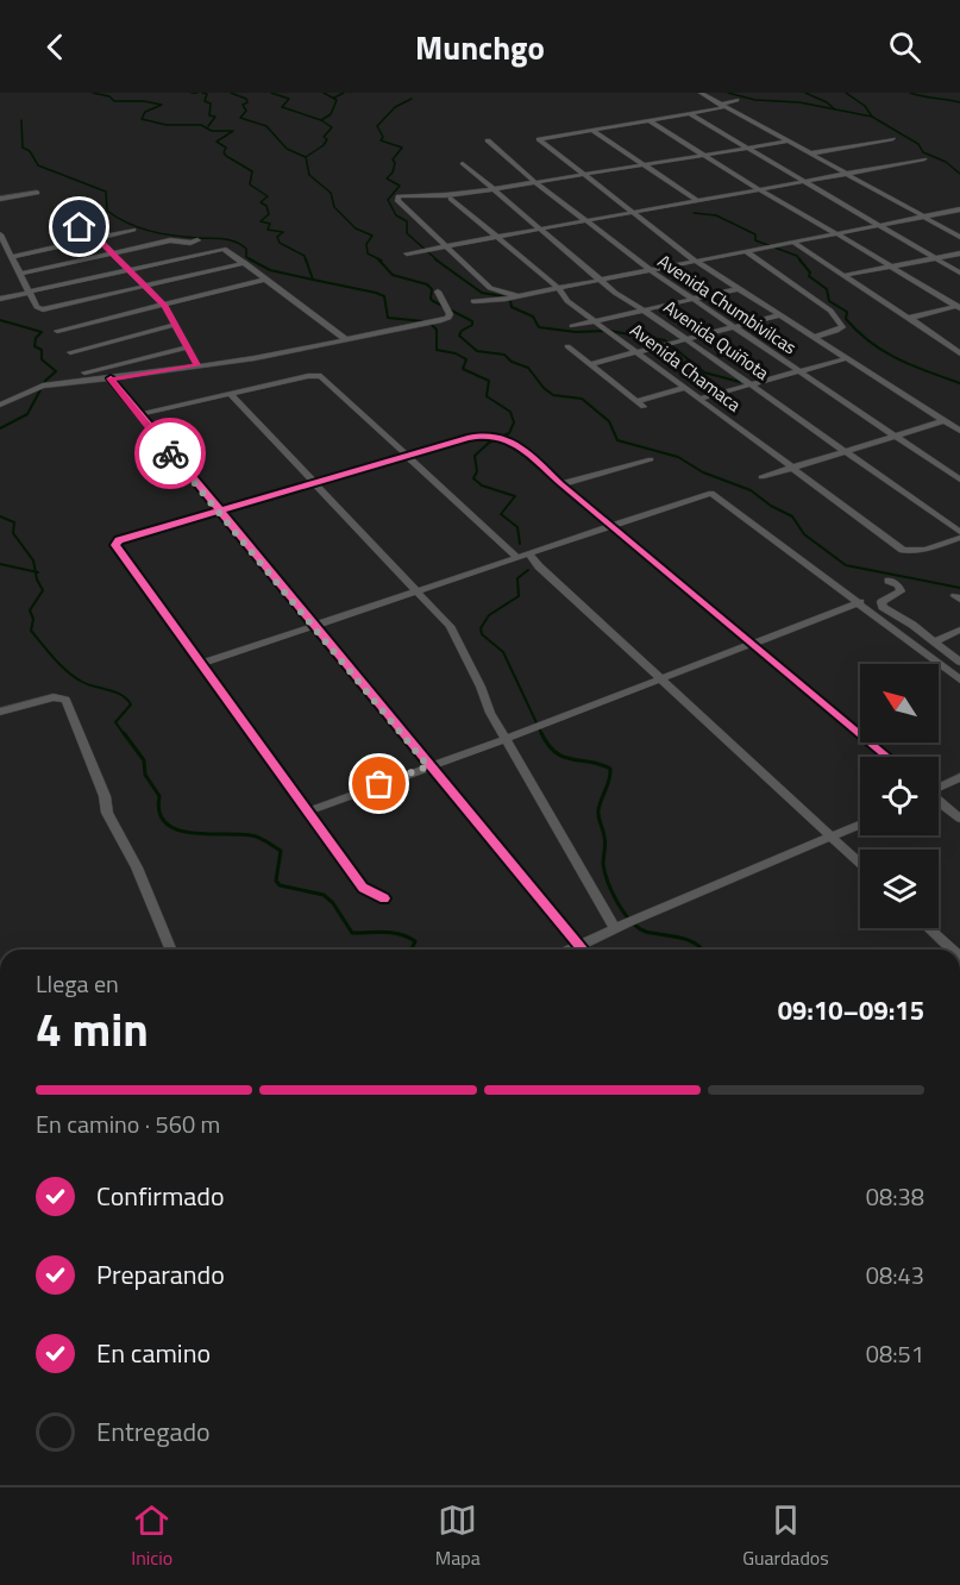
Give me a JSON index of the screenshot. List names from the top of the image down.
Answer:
{
  "streets": {
    "street": ["Avenida Chumbivilcas", "Avenida Quiñota", "Avenida Chamaca"]
  },
  "crossings": [
    ["Avenida Quiñota", "Avenida Chamaca"]
  ],
  "north": "top left",
  "page": {
    "header": "Munchgo",
    "heading": ["4 min", "Llega en", "09:10–09:15"],
    "bar": "En camino · 560 m",
    "list": [
      ["Confirmado", "08:38"],
      ["Preparando", "08:43"],
      ["En camino", "08:51"],
      "Entregado"
    ],
    "tabs": ["Inicio", "Mapa", "Guardados"]
  }
}
